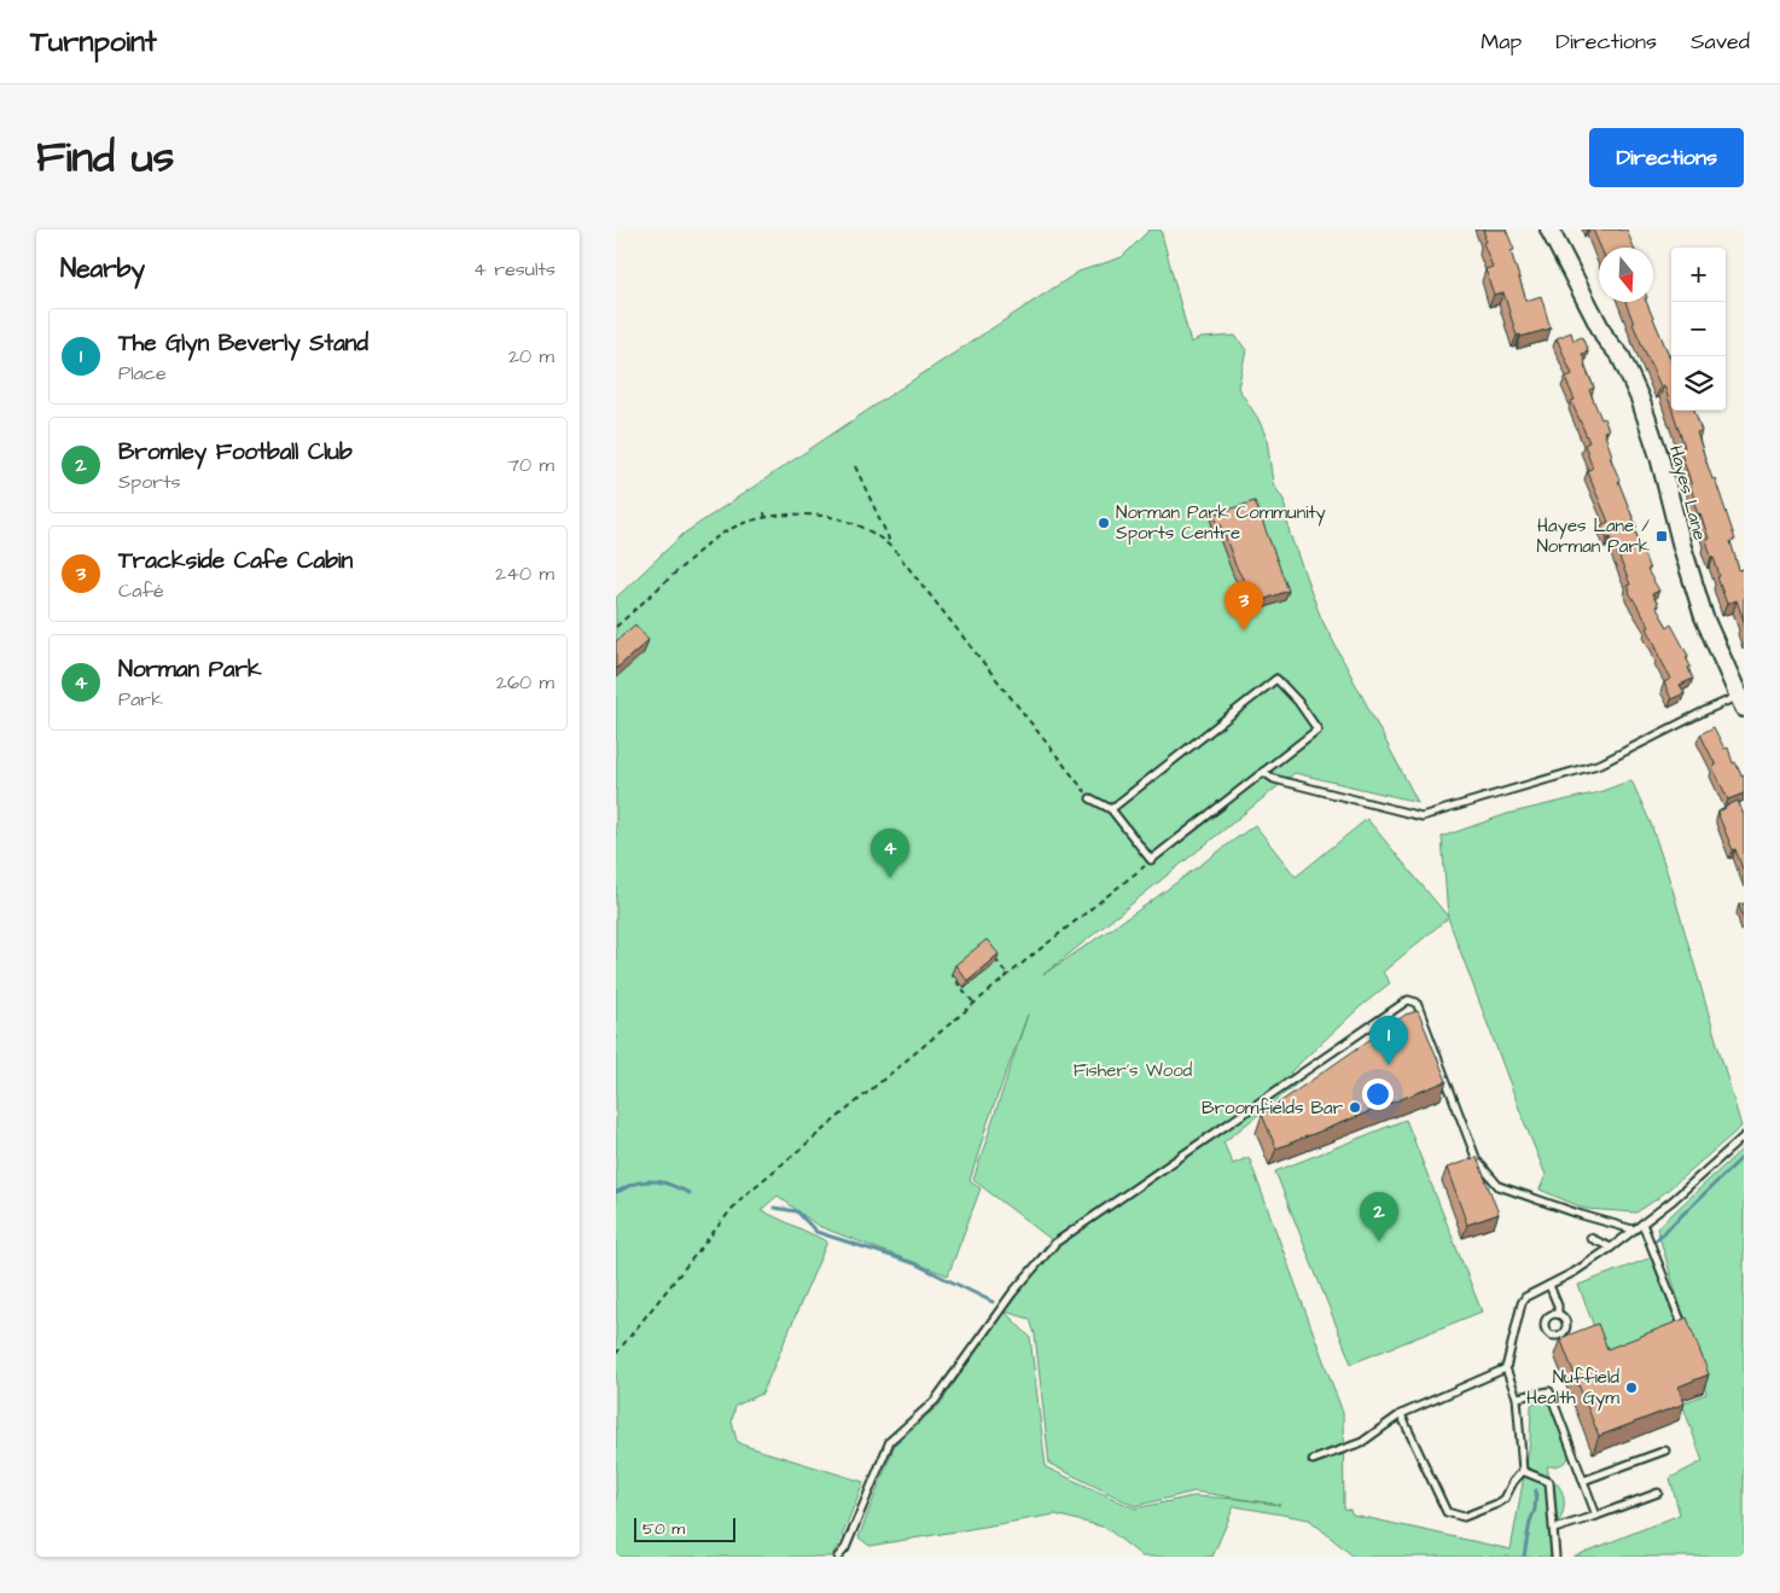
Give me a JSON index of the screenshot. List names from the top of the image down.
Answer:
{
  "streets": {
    "main road": ["Hayes Lane"]
  },
  "parks": ["Fisher's Wood"],
  "places": {
    "other": ["Norman Park Community Sports Centre", "Broomfields Bar", "Nuffield Health Gym"],
    "transit": ["Hayes Lane / Norman Park"]
  },
  "scale_bar": "50 m",
  "north": "bottom",
  "page": {
    "header": "Turnpoint",
    "nav": ["Map", "Directions", "Saved"],
    "title": "Find us",
    "buttons": "Directions",
    "heading": ["Nearby", "4 results"],
    "map_buttons": ["+", "−"],
    "list": [
      {
        "mark": "1",
        "name": "The Glyn Beverly Stand",
        "note": "Place",
        "value": "20 m"
      },
      {
        "mark": "2",
        "name": "Bromley Football Club",
        "note": "Sports",
        "value": "70 m"
      },
      {
        "mark": "3",
        "name": "Trackside Cafe Cabin",
        "note": "Café",
        "value": "240 m"
      },
      {
        "mark": "4",
        "name": "Norman Park",
        "note": "Park",
        "value": "260 m"
      }
    ],
    "pins": [
      "3",
      "4",
      "1",
      "2"
    ],
    "scale": "50 m"
  }
}
